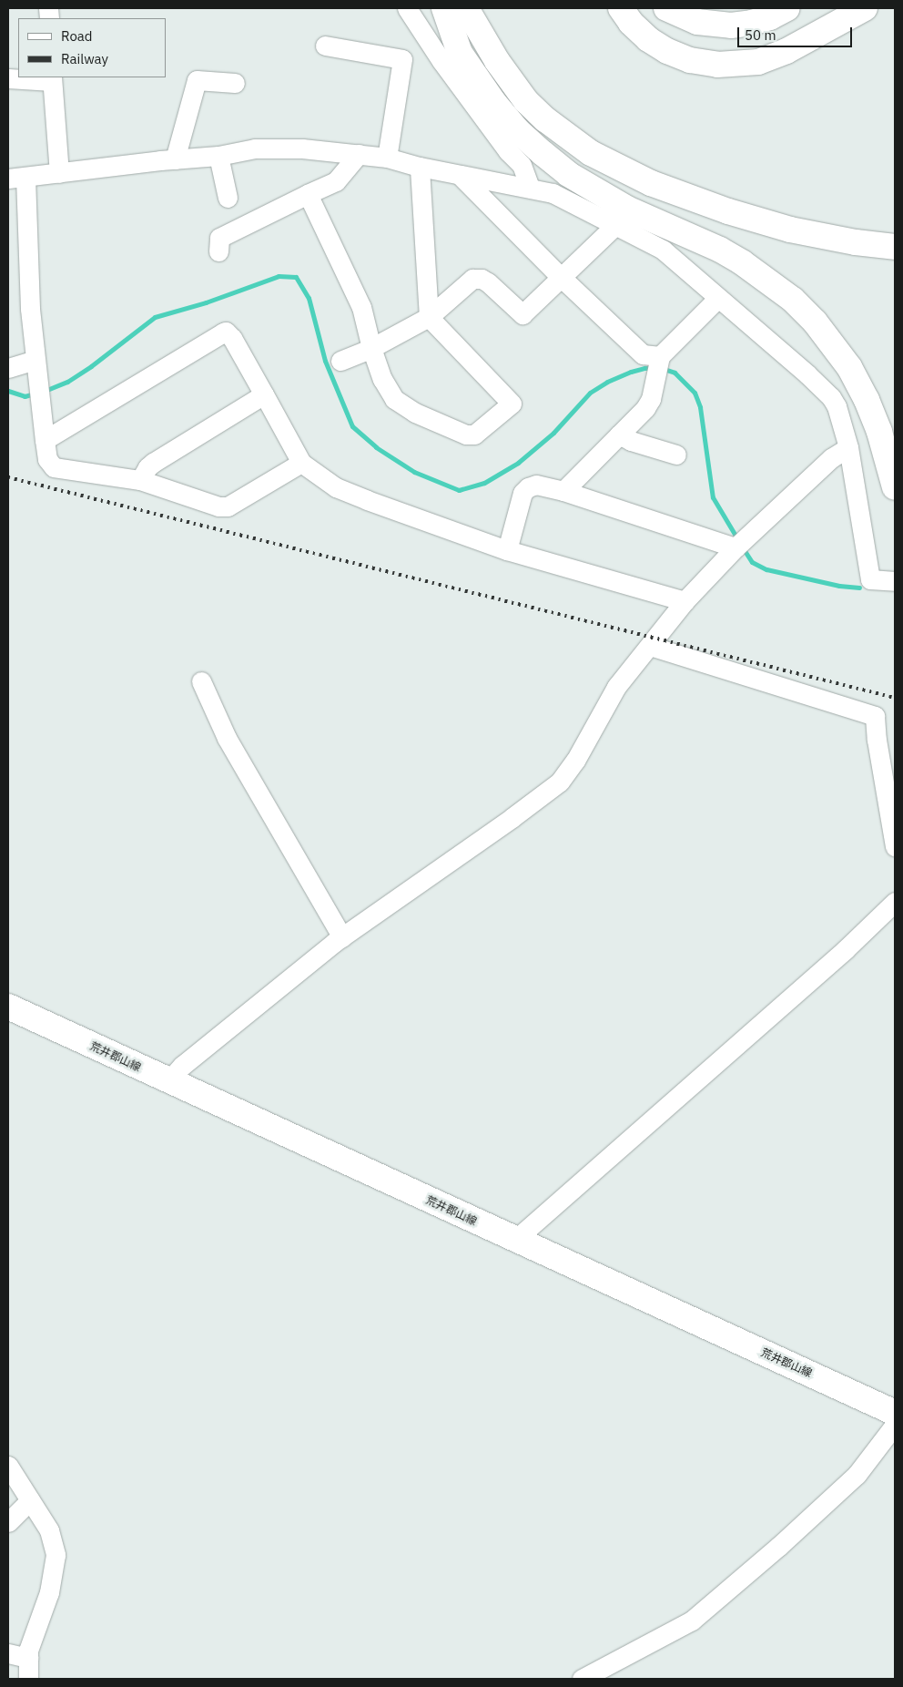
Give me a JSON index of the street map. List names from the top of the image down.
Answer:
{
  "streets": {
    "main road": ["荒井郡山線"]
  },
  "legend": ["Road", "Railway"],
  "scale_bar": "50 m"
}
